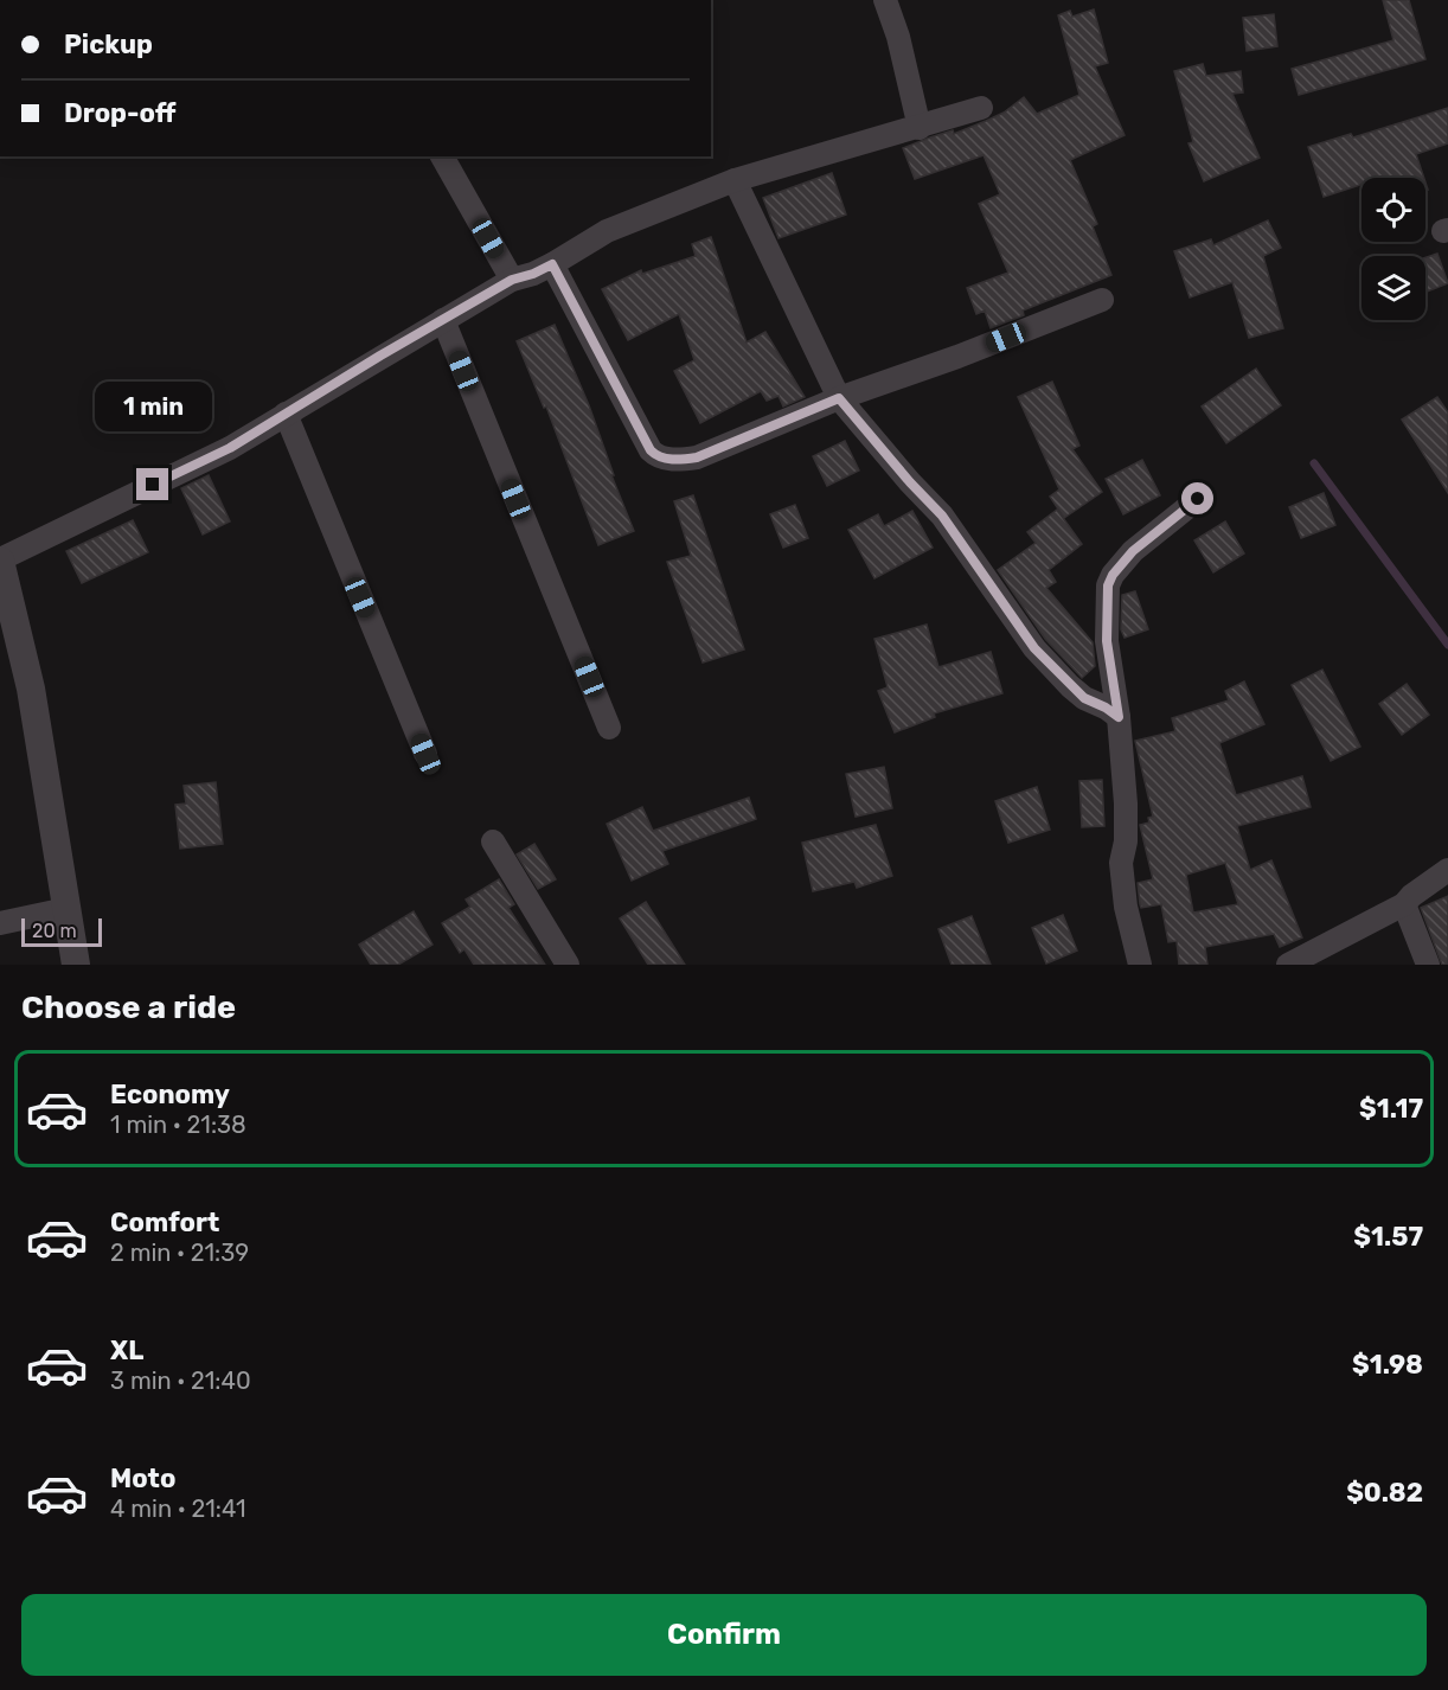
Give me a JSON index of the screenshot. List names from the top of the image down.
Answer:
{
  "scale_bar": "20 m",
  "page": {
    "banner": ["Pickup", "Drop-off"],
    "bubble": "1 min",
    "scale": "20 m",
    "heading": "Choose a ride",
    "list": [
      {
        "name": "Economy",
        "note": "1 min · 21:38",
        "value": "$1.17"
      },
      {
        "name": "Comfort",
        "note": "2 min · 21:39",
        "value": "$1.57"
      },
      {
        "name": "XL",
        "note": "3 min · 21:40",
        "value": "$1.98"
      },
      {
        "name": "Moto",
        "note": "4 min · 21:41",
        "value": "$0.82"
      }
    ],
    "buttons": "Confirm"
  }
}
